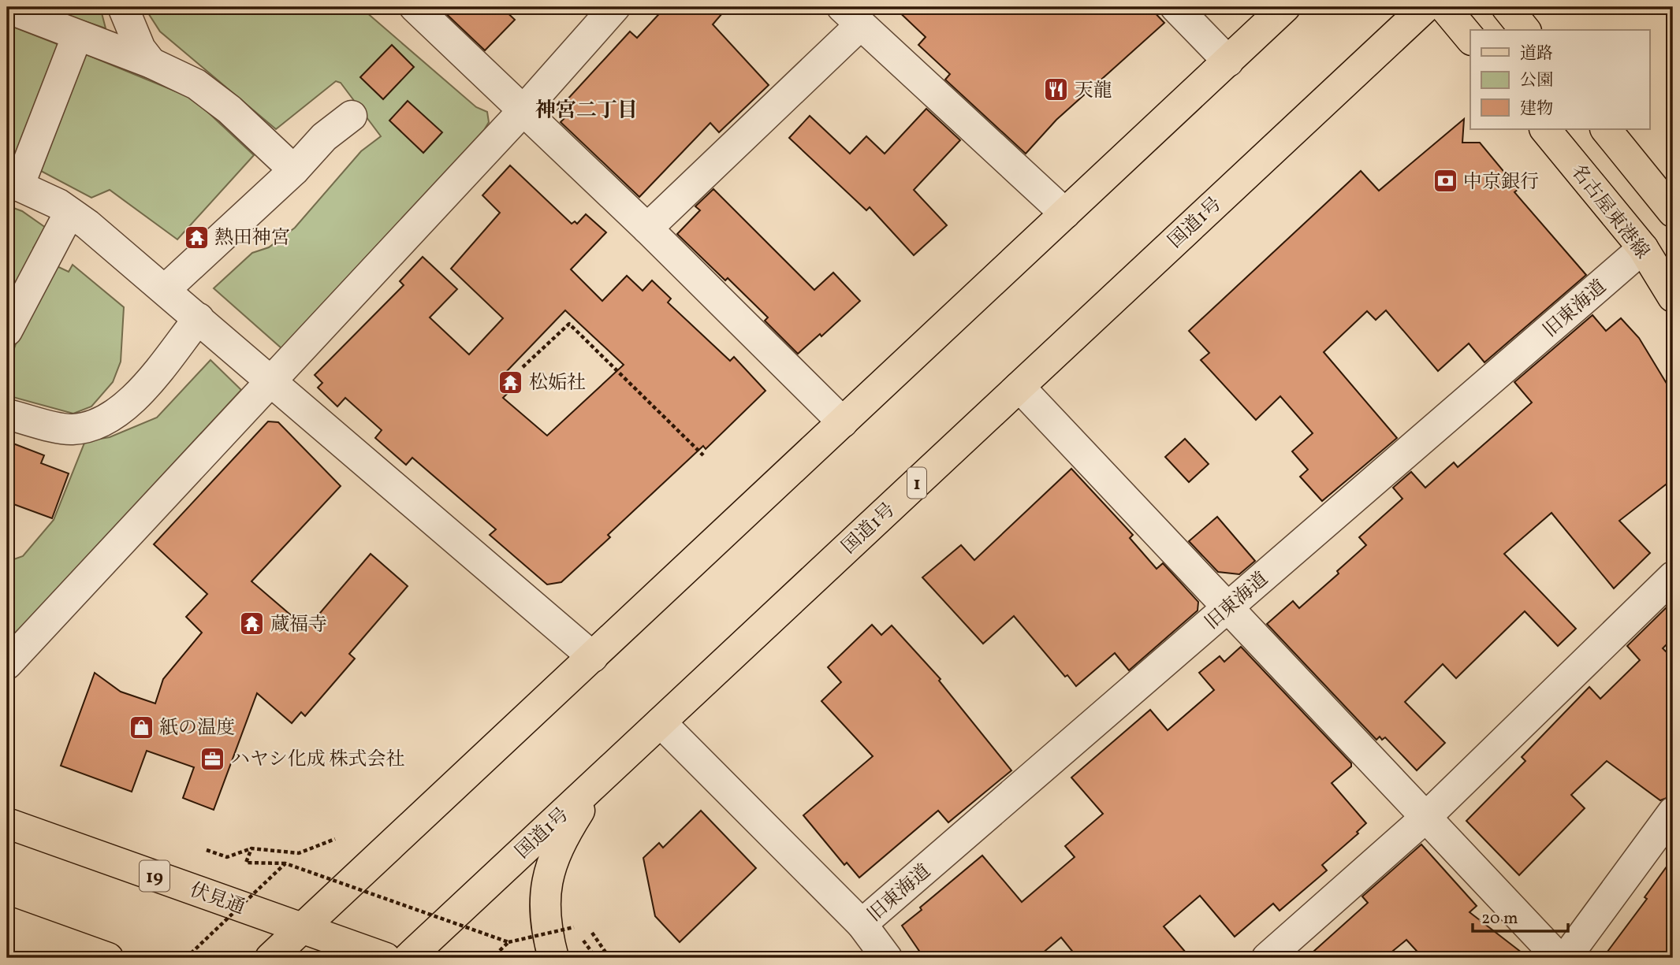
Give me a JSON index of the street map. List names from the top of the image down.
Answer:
{
  "streets": {
    "main road": [
      "名古屋東港線",
      "国道1号",
      "1",
      "19",
      "伏見通"
    ],
    "street": ["旧東海道"]
  },
  "crossings": [
    ["名古屋東港線", "旧東海道"],
    ["19", "伏見通"]
  ],
  "districts": ["神宮二丁目"],
  "places": {
    "restaurant": ["天龍"],
    "bank": ["中京銀行"],
    "temple": ["熱田神宮", "松姤社", "蔵福寺"],
    "shop": ["紙の温度"],
    "office": ["ハヤシ化成 株式会社"]
  },
  "legend": ["道路", "公園", "建物"],
  "scale_bar": "20 m"
}
